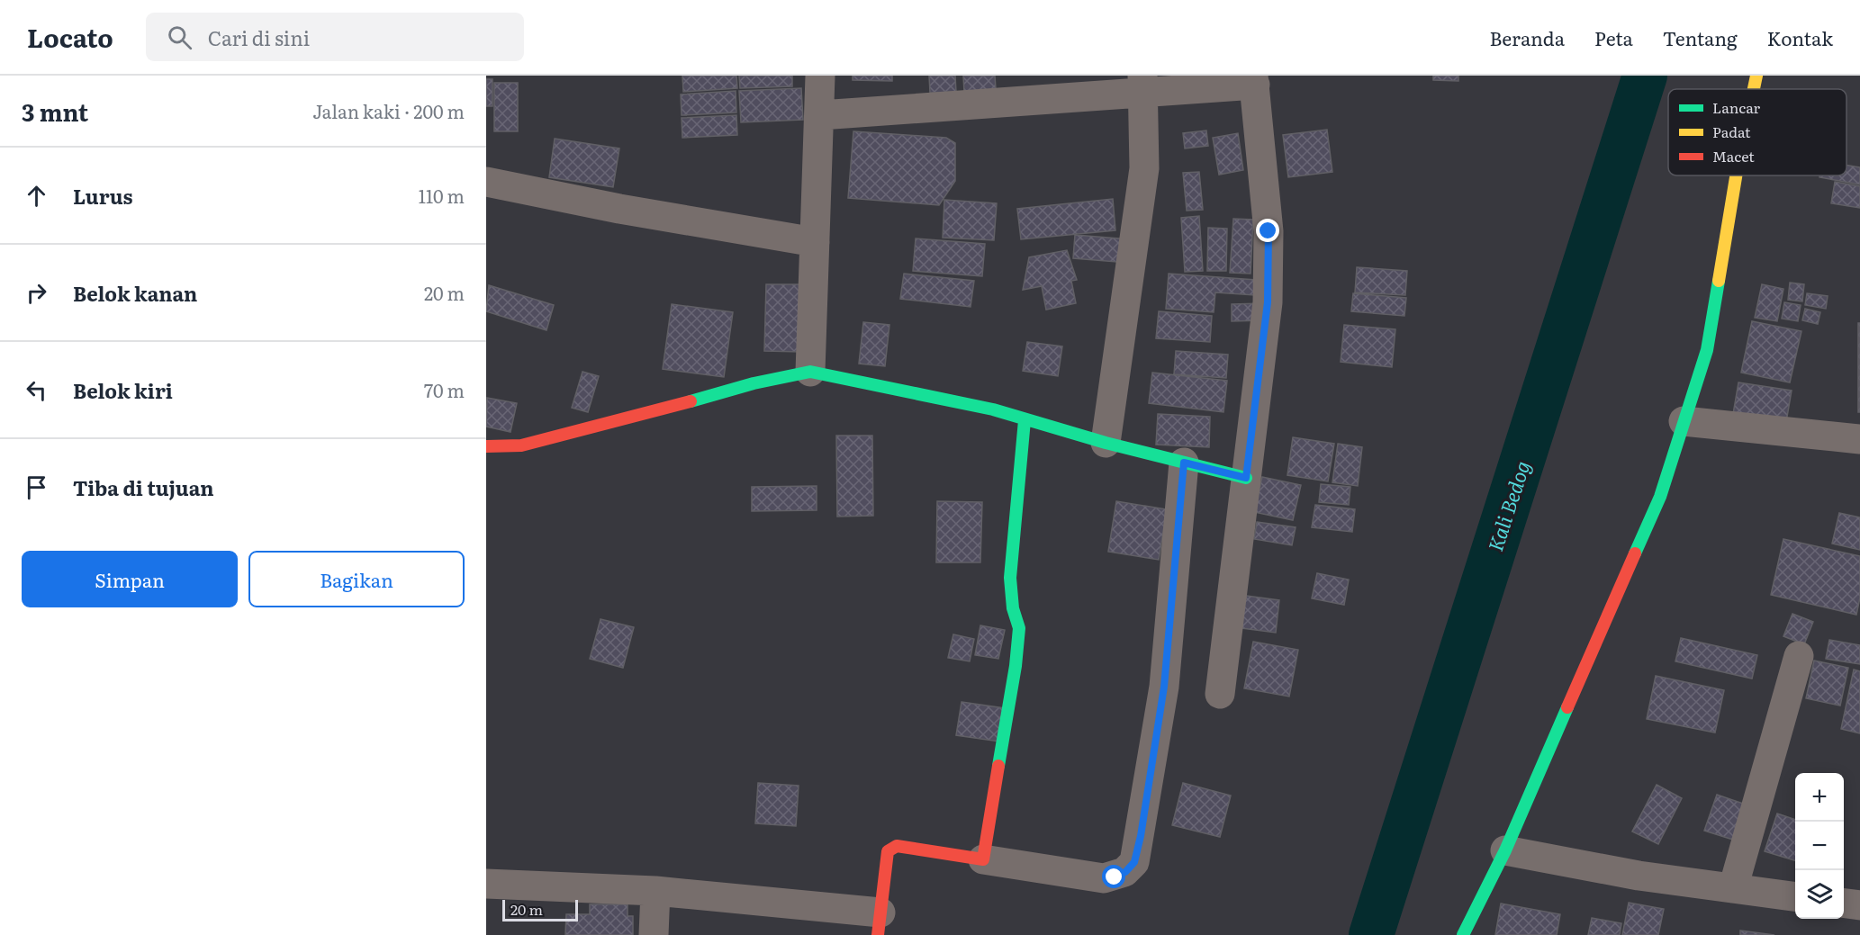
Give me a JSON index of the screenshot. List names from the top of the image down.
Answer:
{
  "water": ["Kali Bedog"],
  "legend": ["Lancar", "Padat", "Macet"],
  "scale_bar": "20 m",
  "page": {
    "header": "Locato",
    "search": "Cari di sini",
    "nav": [
      "Beranda",
      "Peta",
      "Tentang",
      "Kontak"
    ],
    "heading": ["3 mnt", "Jalan kaki · 200 m"],
    "list": [
      ["Lurus", "110 m"],
      ["Belok kanan", "20 m"],
      ["Belok kiri", "70 m"],
      "Tiba di tujuan"
    ],
    "buttons": ["Simpan", "Bagikan"],
    "map_buttons": ["+", "−"],
    "scale": "20 m"
  }
}
